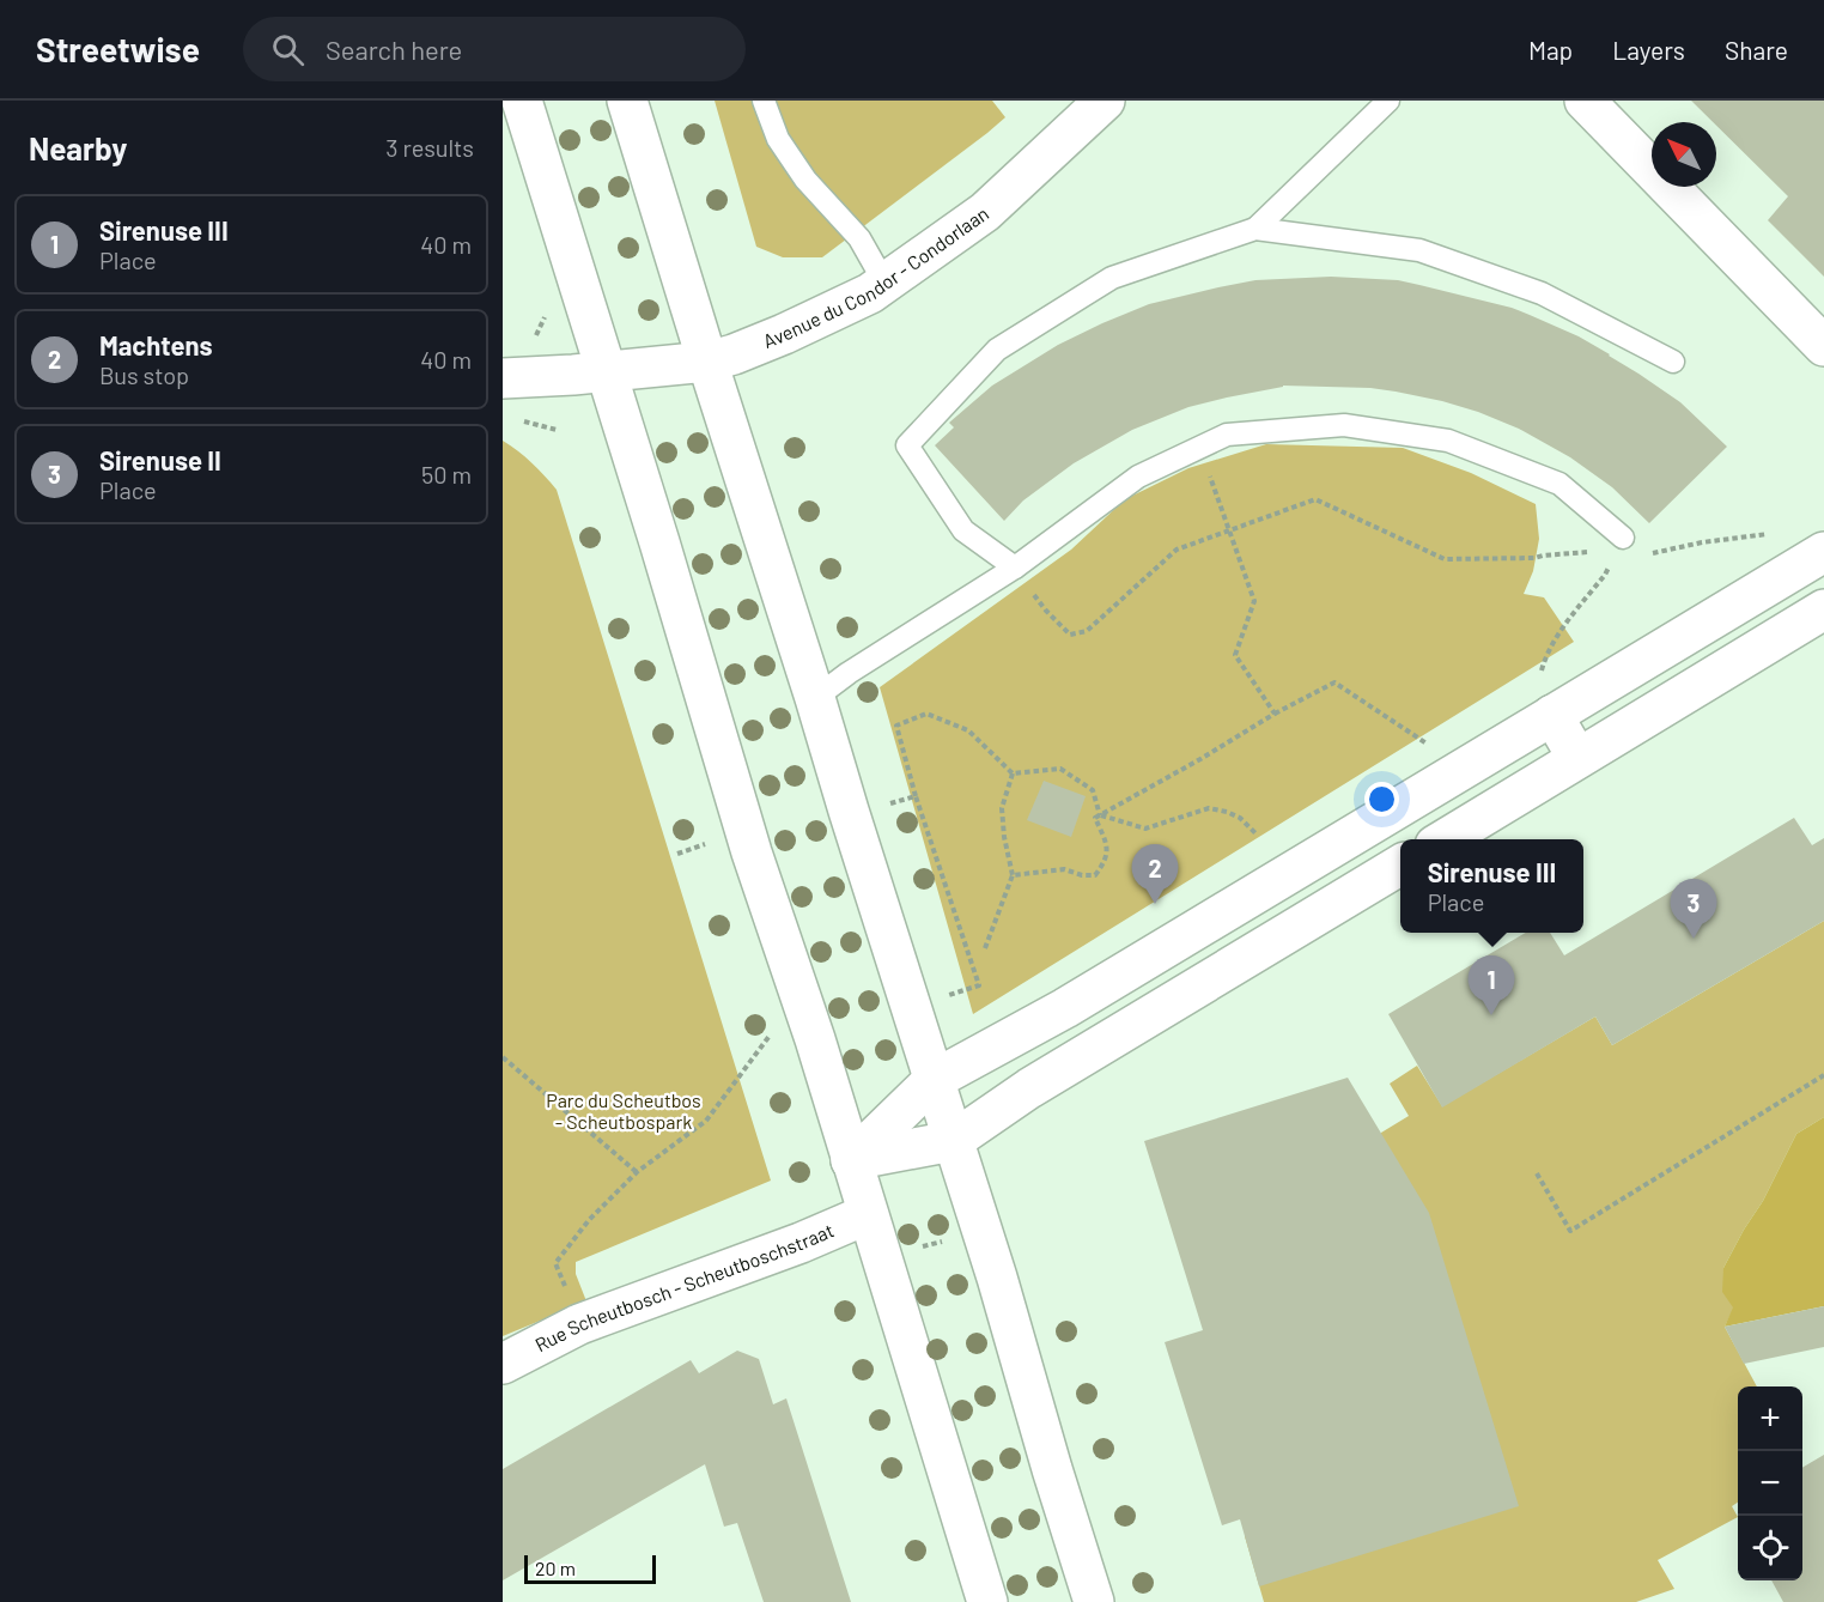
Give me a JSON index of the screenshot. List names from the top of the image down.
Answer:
{
  "streets": {
    "street": ["Avenue du Condor - Condorlaan", "Rue Scheutbosch - Scheutboschstraat"]
  },
  "parks": ["Parc du Scheutbos - Scheutbospark"],
  "scale_bar": "20 m",
  "north": "top left",
  "page": {
    "header": "Streetwise",
    "search": "Search here",
    "nav": ["Map", "Layers", "Share"],
    "heading": ["Nearby", "3 results"],
    "list": [
      {
        "mark": "1",
        "name": "Sirenuse III",
        "note": "Place",
        "value": "40 m"
      },
      {
        "mark": "2",
        "name": "Machtens",
        "note": "Bus stop",
        "value": "40 m"
      },
      {
        "mark": "3",
        "name": "Sirenuse II",
        "note": "Place",
        "value": "50 m"
      }
    ],
    "popup": ["Sirenuse III", "Place"],
    "pins": ["2", "3", "1"],
    "map_buttons": ["+", "−"],
    "scale": "20 m"
  }
}
